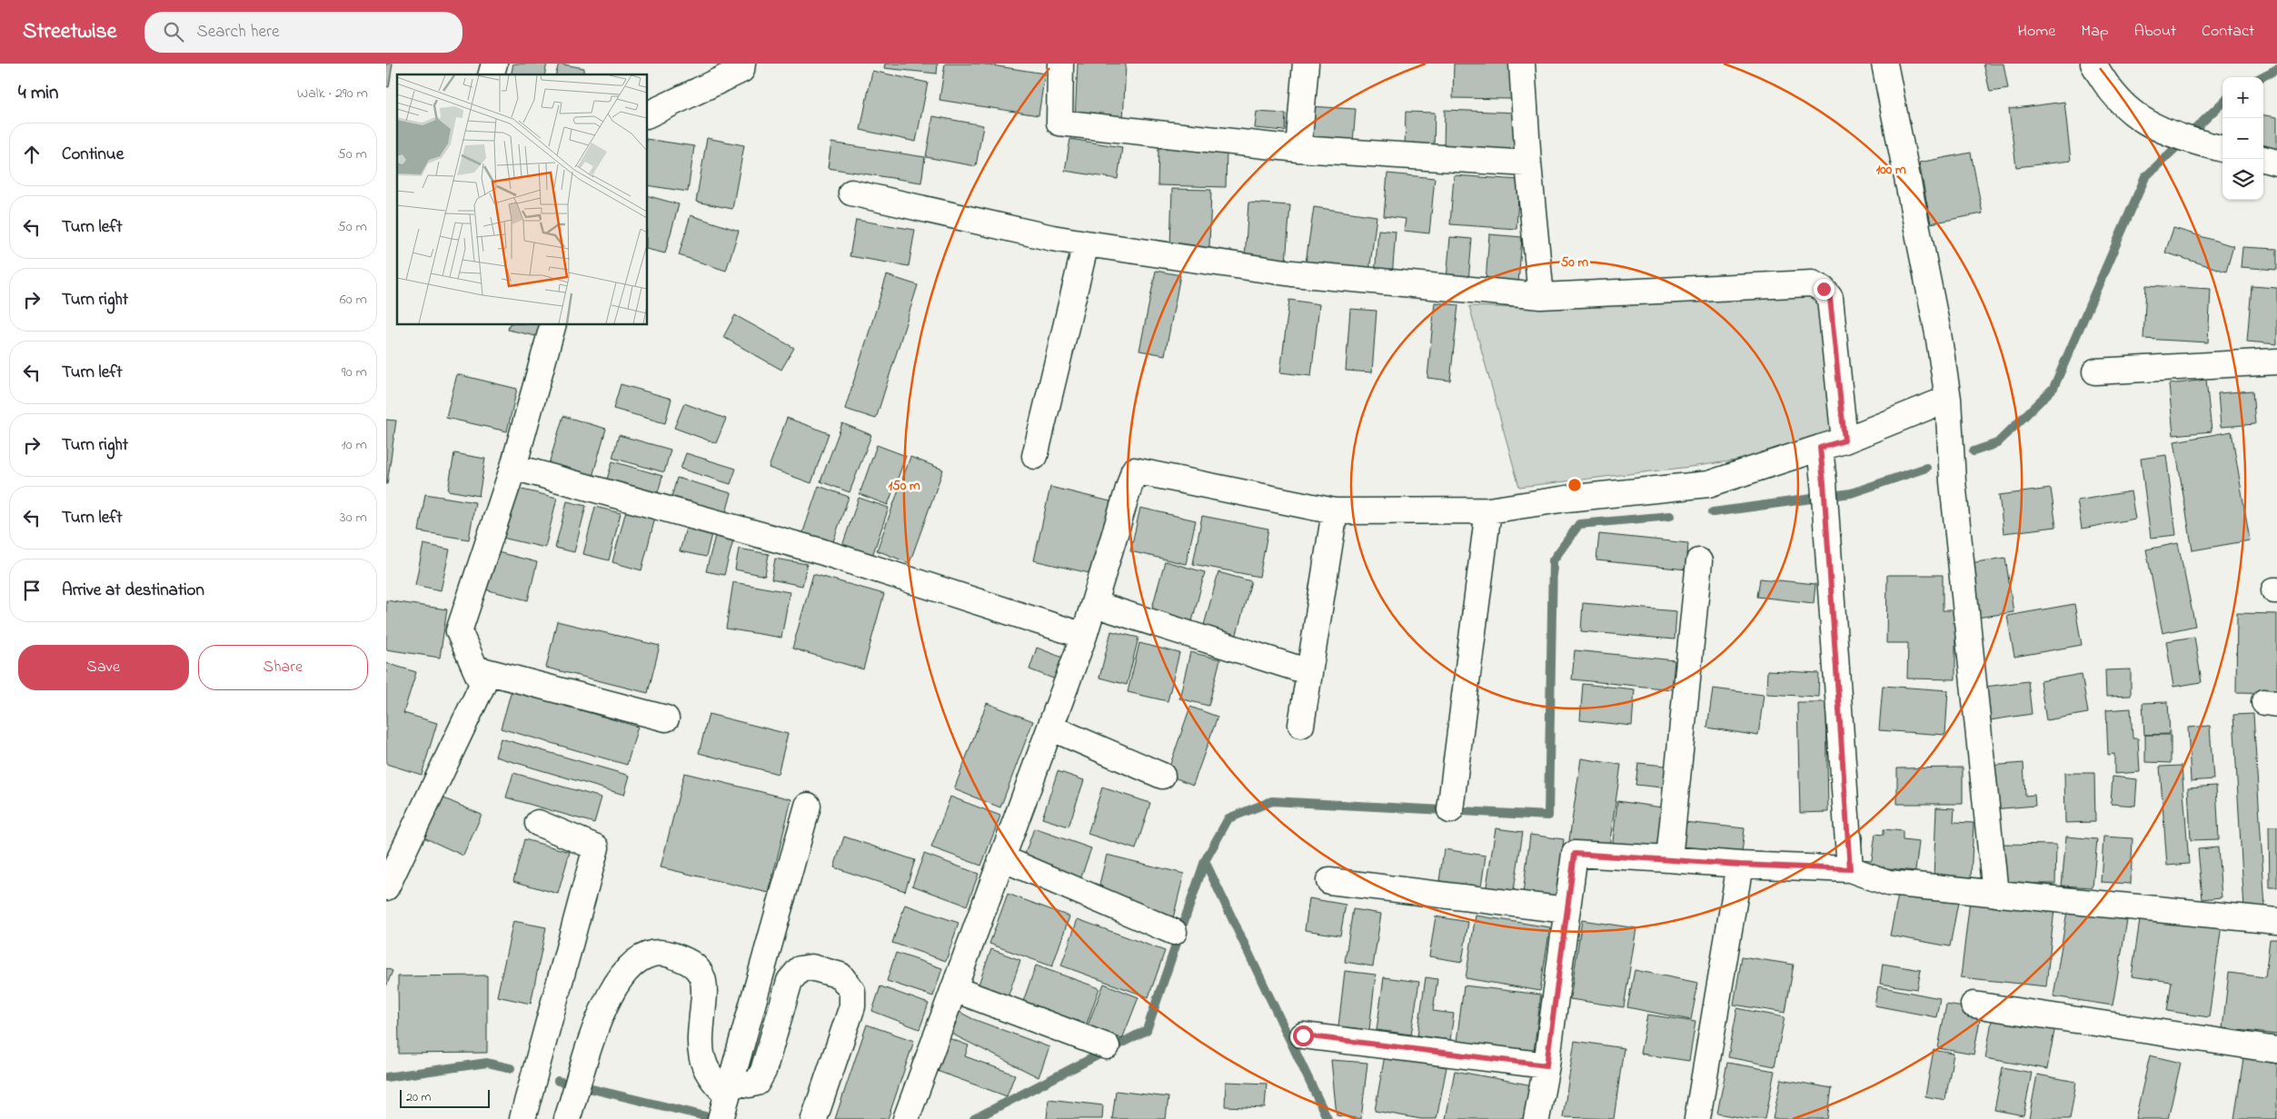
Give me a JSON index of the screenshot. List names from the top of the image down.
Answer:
{
  "scale_bar": "20 m",
  "page": {
    "header": "Streetwise",
    "search": "Search here",
    "nav": [
      "Home",
      "Map",
      "About",
      "Contact"
    ],
    "heading": ["4 min", "Walk · 290 m"],
    "map_buttons": ["+", "−"],
    "list": [
      ["Continue", "50 m"],
      ["Turn left", "50 m"],
      ["Turn right", "60 m"],
      ["Turn left", "90 m"],
      ["Turn right", "10 m"],
      ["Turn left", "30 m"],
      "Arrive at destination"
    ],
    "buttons": ["Save", "Share"],
    "scale": "20 m"
  },
  "rings": ["100 m", "50 m", "150 m"]
}
